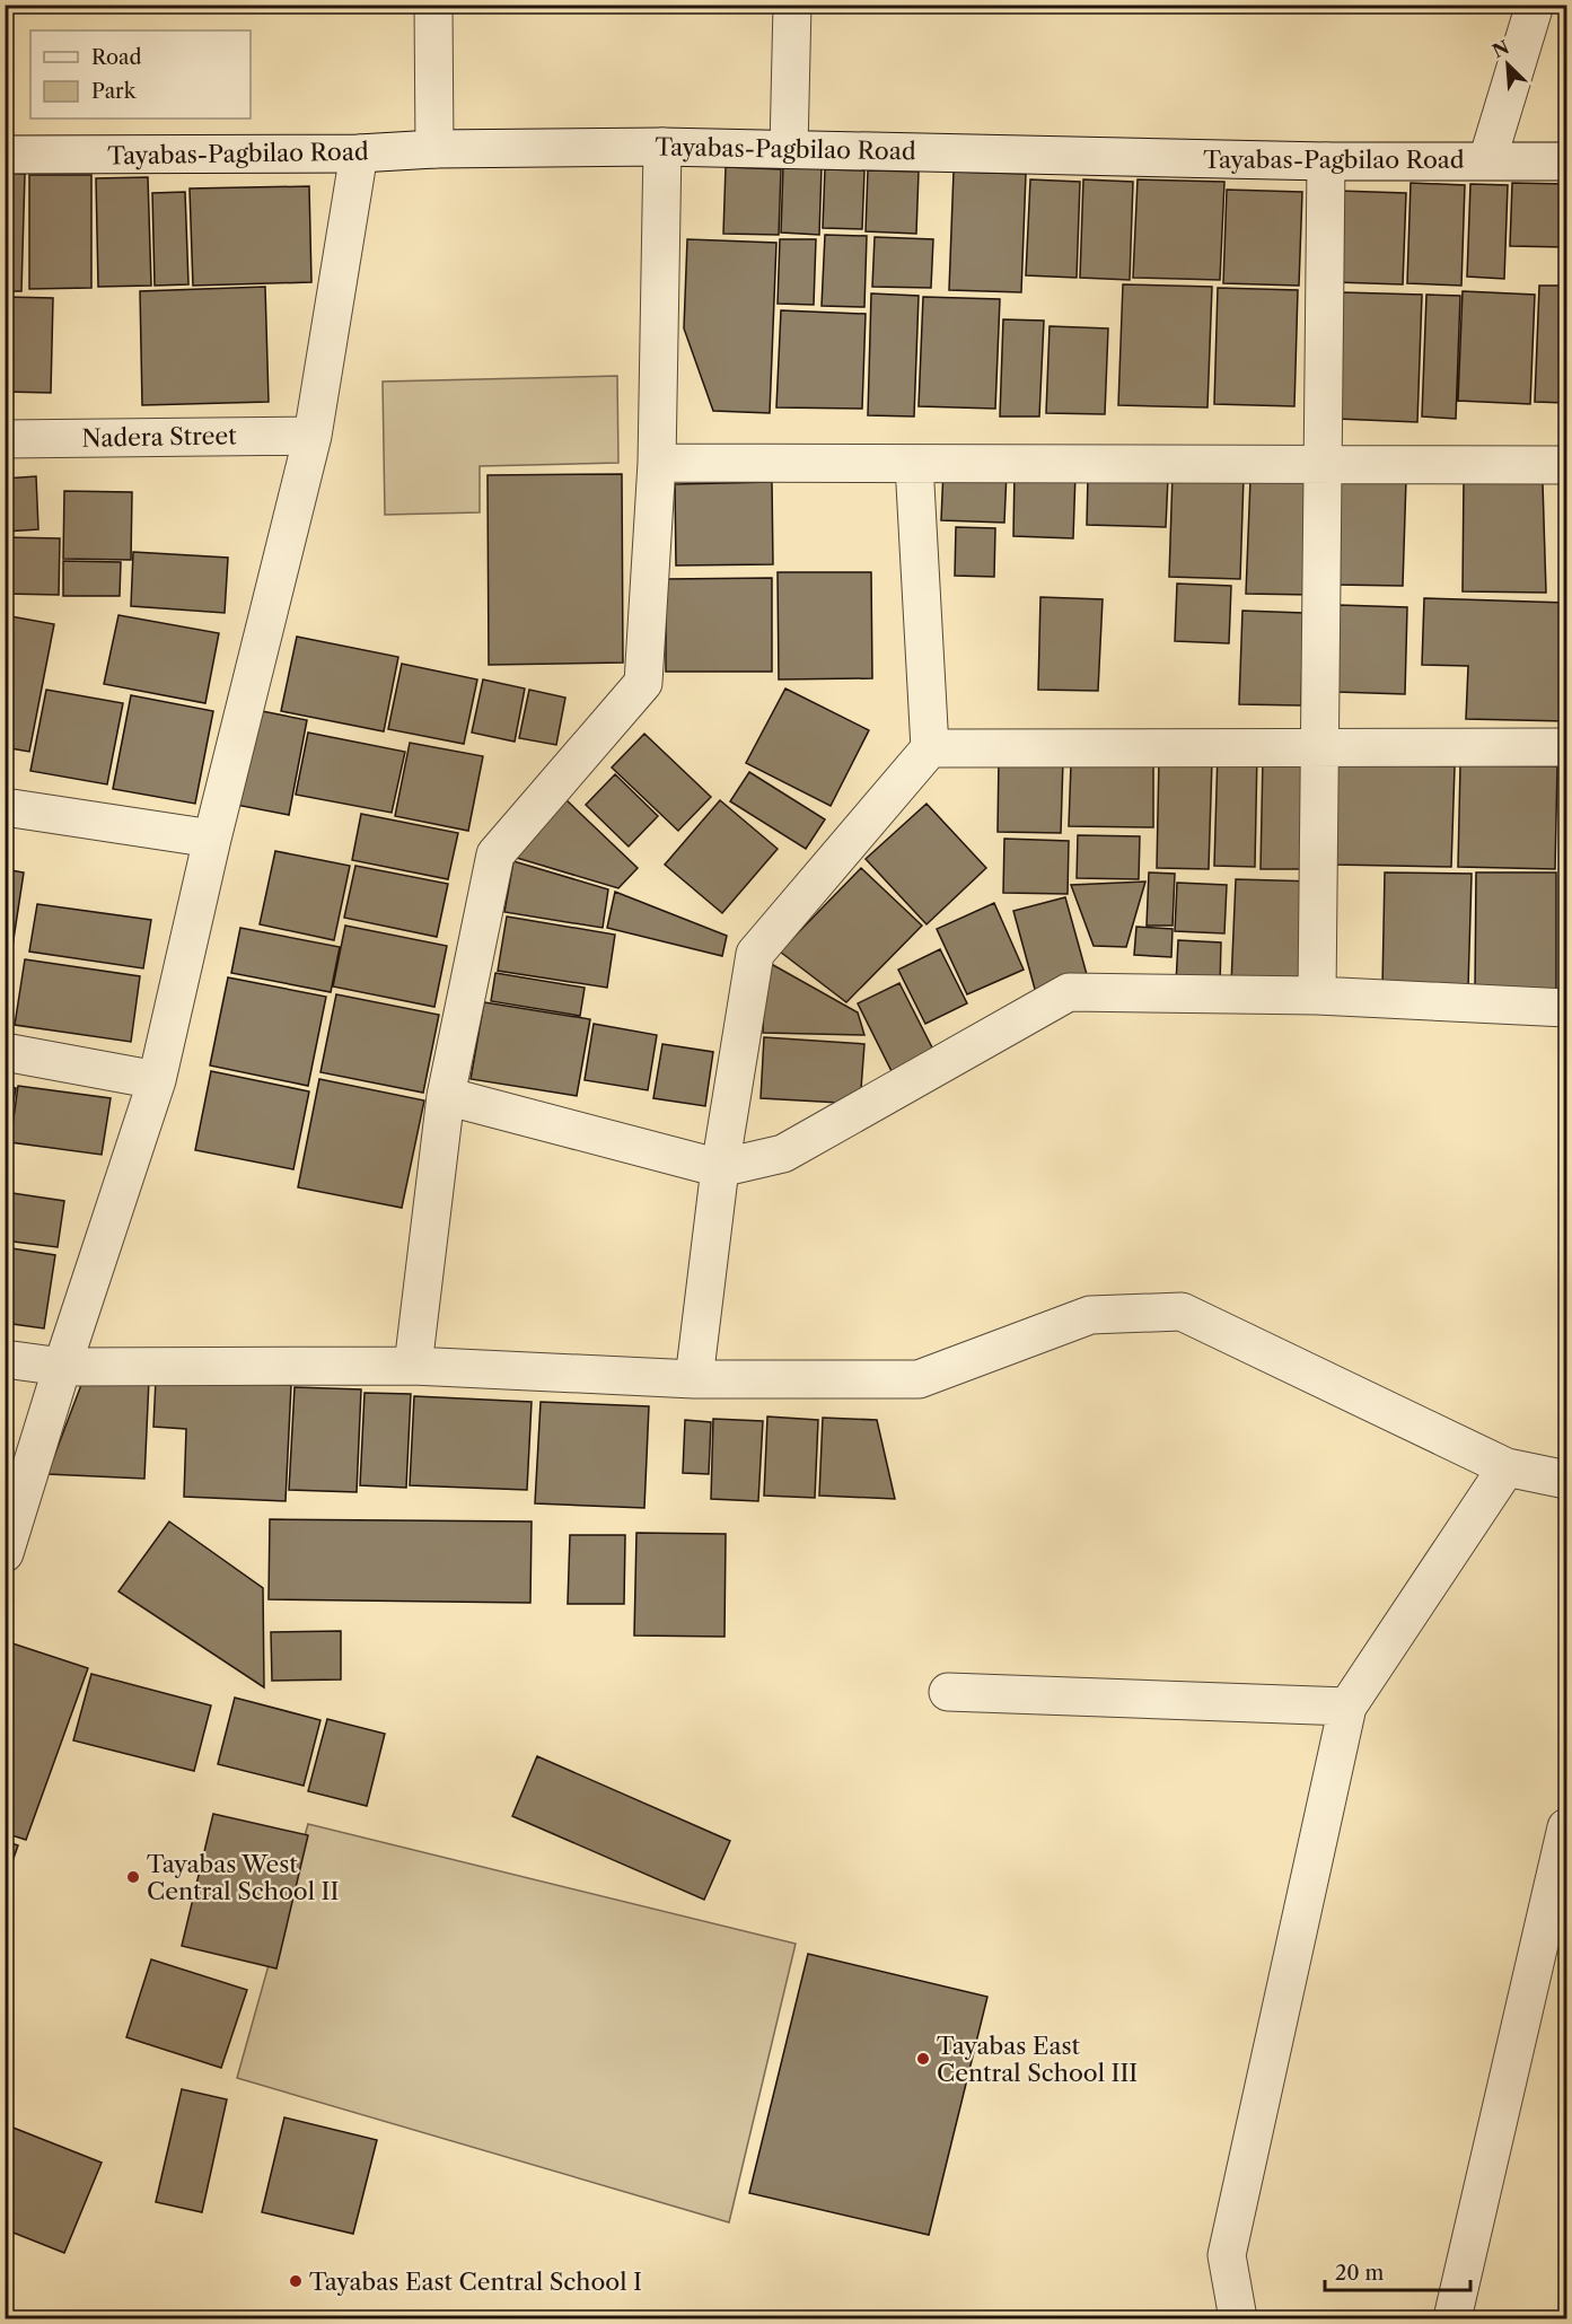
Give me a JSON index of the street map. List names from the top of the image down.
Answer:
{
  "streets": {
    "street": ["Tayabas-Pagbilao Road", "Nadera Street"]
  },
  "places": ["Tayabas West Central School II", "Tayabas East Central School III", "Tayabas East Central School I"],
  "legend": ["Road", "Park"],
  "scale_bar": "20 m",
  "north": "top left"
}
